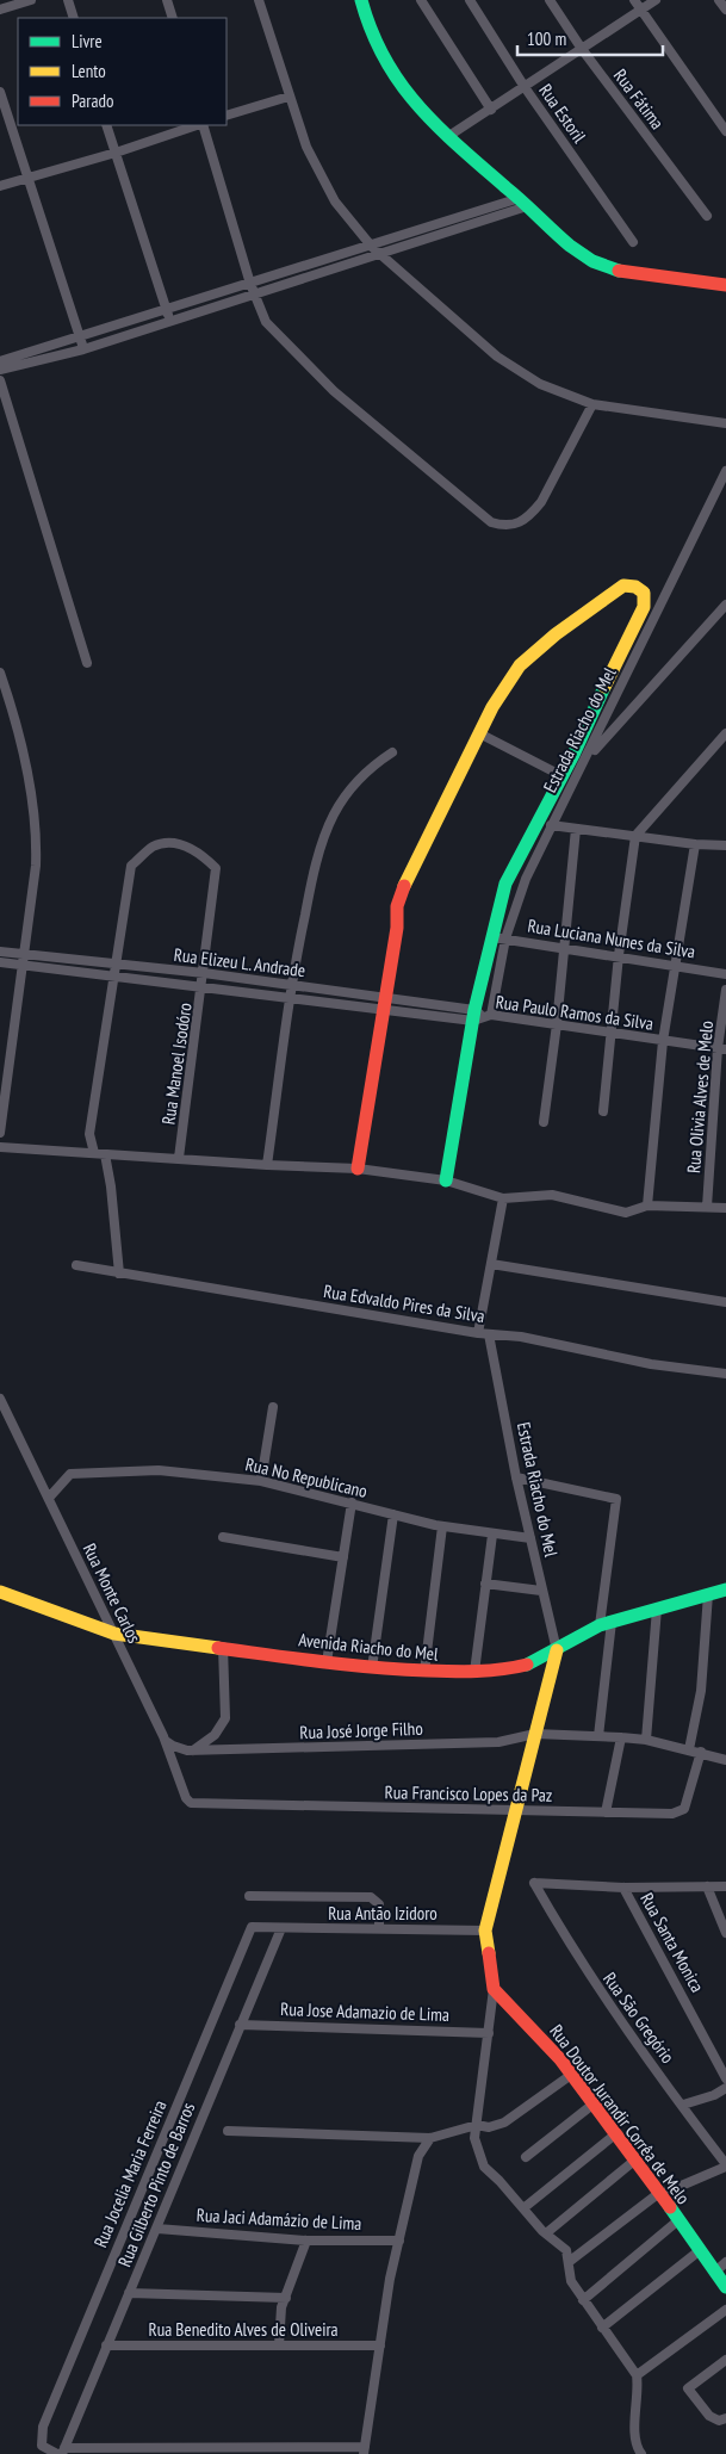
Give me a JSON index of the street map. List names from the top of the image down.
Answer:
{
  "streets": {
    "street": [
      "Rua Fátima",
      "Rua Estoril",
      "Estrada Riacho do Mel",
      "Rua Luciana Nunes da Silva",
      "Rua Elizeu L. Andrade",
      "Rua Paulo Ramos da Silva",
      "Rua Manoel Isodóro",
      "Rua Olivia Alves de Melo",
      "Rua Edvaldo Pires da Silva",
      "Rua No Republicano",
      "Rua Monte Carlos",
      "Avenida Riacho do Mel",
      "Rua José Jorge Filho",
      "Rua Francisco Lopes da Paz",
      "Rua Antão Izidoro",
      "Rua Santa Monica",
      "Rua Jose Adamazio de Lima",
      "Rua São Gregório",
      "Rua Doutor Jurandir Corrêa de Melo",
      "Rua Jocelia Maria Ferreira",
      "Rua Gilberto Pinto de Barros",
      "Rua Jaci Adamázio de Lima",
      "Rua Benedito Alves de Oliveira"
    ]
  },
  "crossings": [
    ["Estrada Riacho do Mel", "Rua Luciana Nunes da Silva"],
    ["Estrada Riacho do Mel", "Rua Elizeu L. Andrade"],
    ["Estrada Riacho do Mel", "Rua Paulo Ramos da Silva"],
    ["Estrada Riacho do Mel", "Rua Edvaldo Pires da Silva"],
    ["Estrada Riacho do Mel", "Rua No Republicano"],
    ["Estrada Riacho do Mel", "Avenida Riacho do Mel"],
    ["Rua Luciana Nunes da Silva", "Rua Paulo Ramos da Silva"],
    ["Rua Elizeu L. Andrade", "Rua Paulo Ramos da Silva"],
    ["Rua Elizeu L. Andrade", "Rua Manoel Isodóro"],
    ["Rua Paulo Ramos da Silva", "Rua Olivia Alves de Melo"],
    ["Rua No Republicano", "Rua Monte Carlos"],
    ["Rua Monte Carlos", "Avenida Riacho do Mel"],
    ["Rua Monte Carlos", "Rua José Jorge Filho"],
    ["Rua Monte Carlos", "Rua Francisco Lopes da Paz"],
    ["Rua José Jorge Filho", "Rua Francisco Lopes da Paz"],
    ["Rua Antão Izidoro", "Rua Jocelia Maria Ferreira"],
    ["Rua Antão Izidoro", "Rua Gilberto Pinto de Barros"],
    ["Rua Santa Monica", "Rua São Gregório"],
    ["Rua Jose Adamazio de Lima", "Rua Gilberto Pinto de Barros"],
    ["Rua Jocelia Maria Ferreira", "Rua Gilberto Pinto de Barros"],
    ["Rua Gilberto Pinto de Barros", "Rua Jaci Adamázio de Lima"],
    ["Rua Gilberto Pinto de Barros", "Rua Benedito Alves de Oliveira"]
  ],
  "legend": ["Livre", "Lento", "Parado"],
  "scale_bar": "100 m"
}
